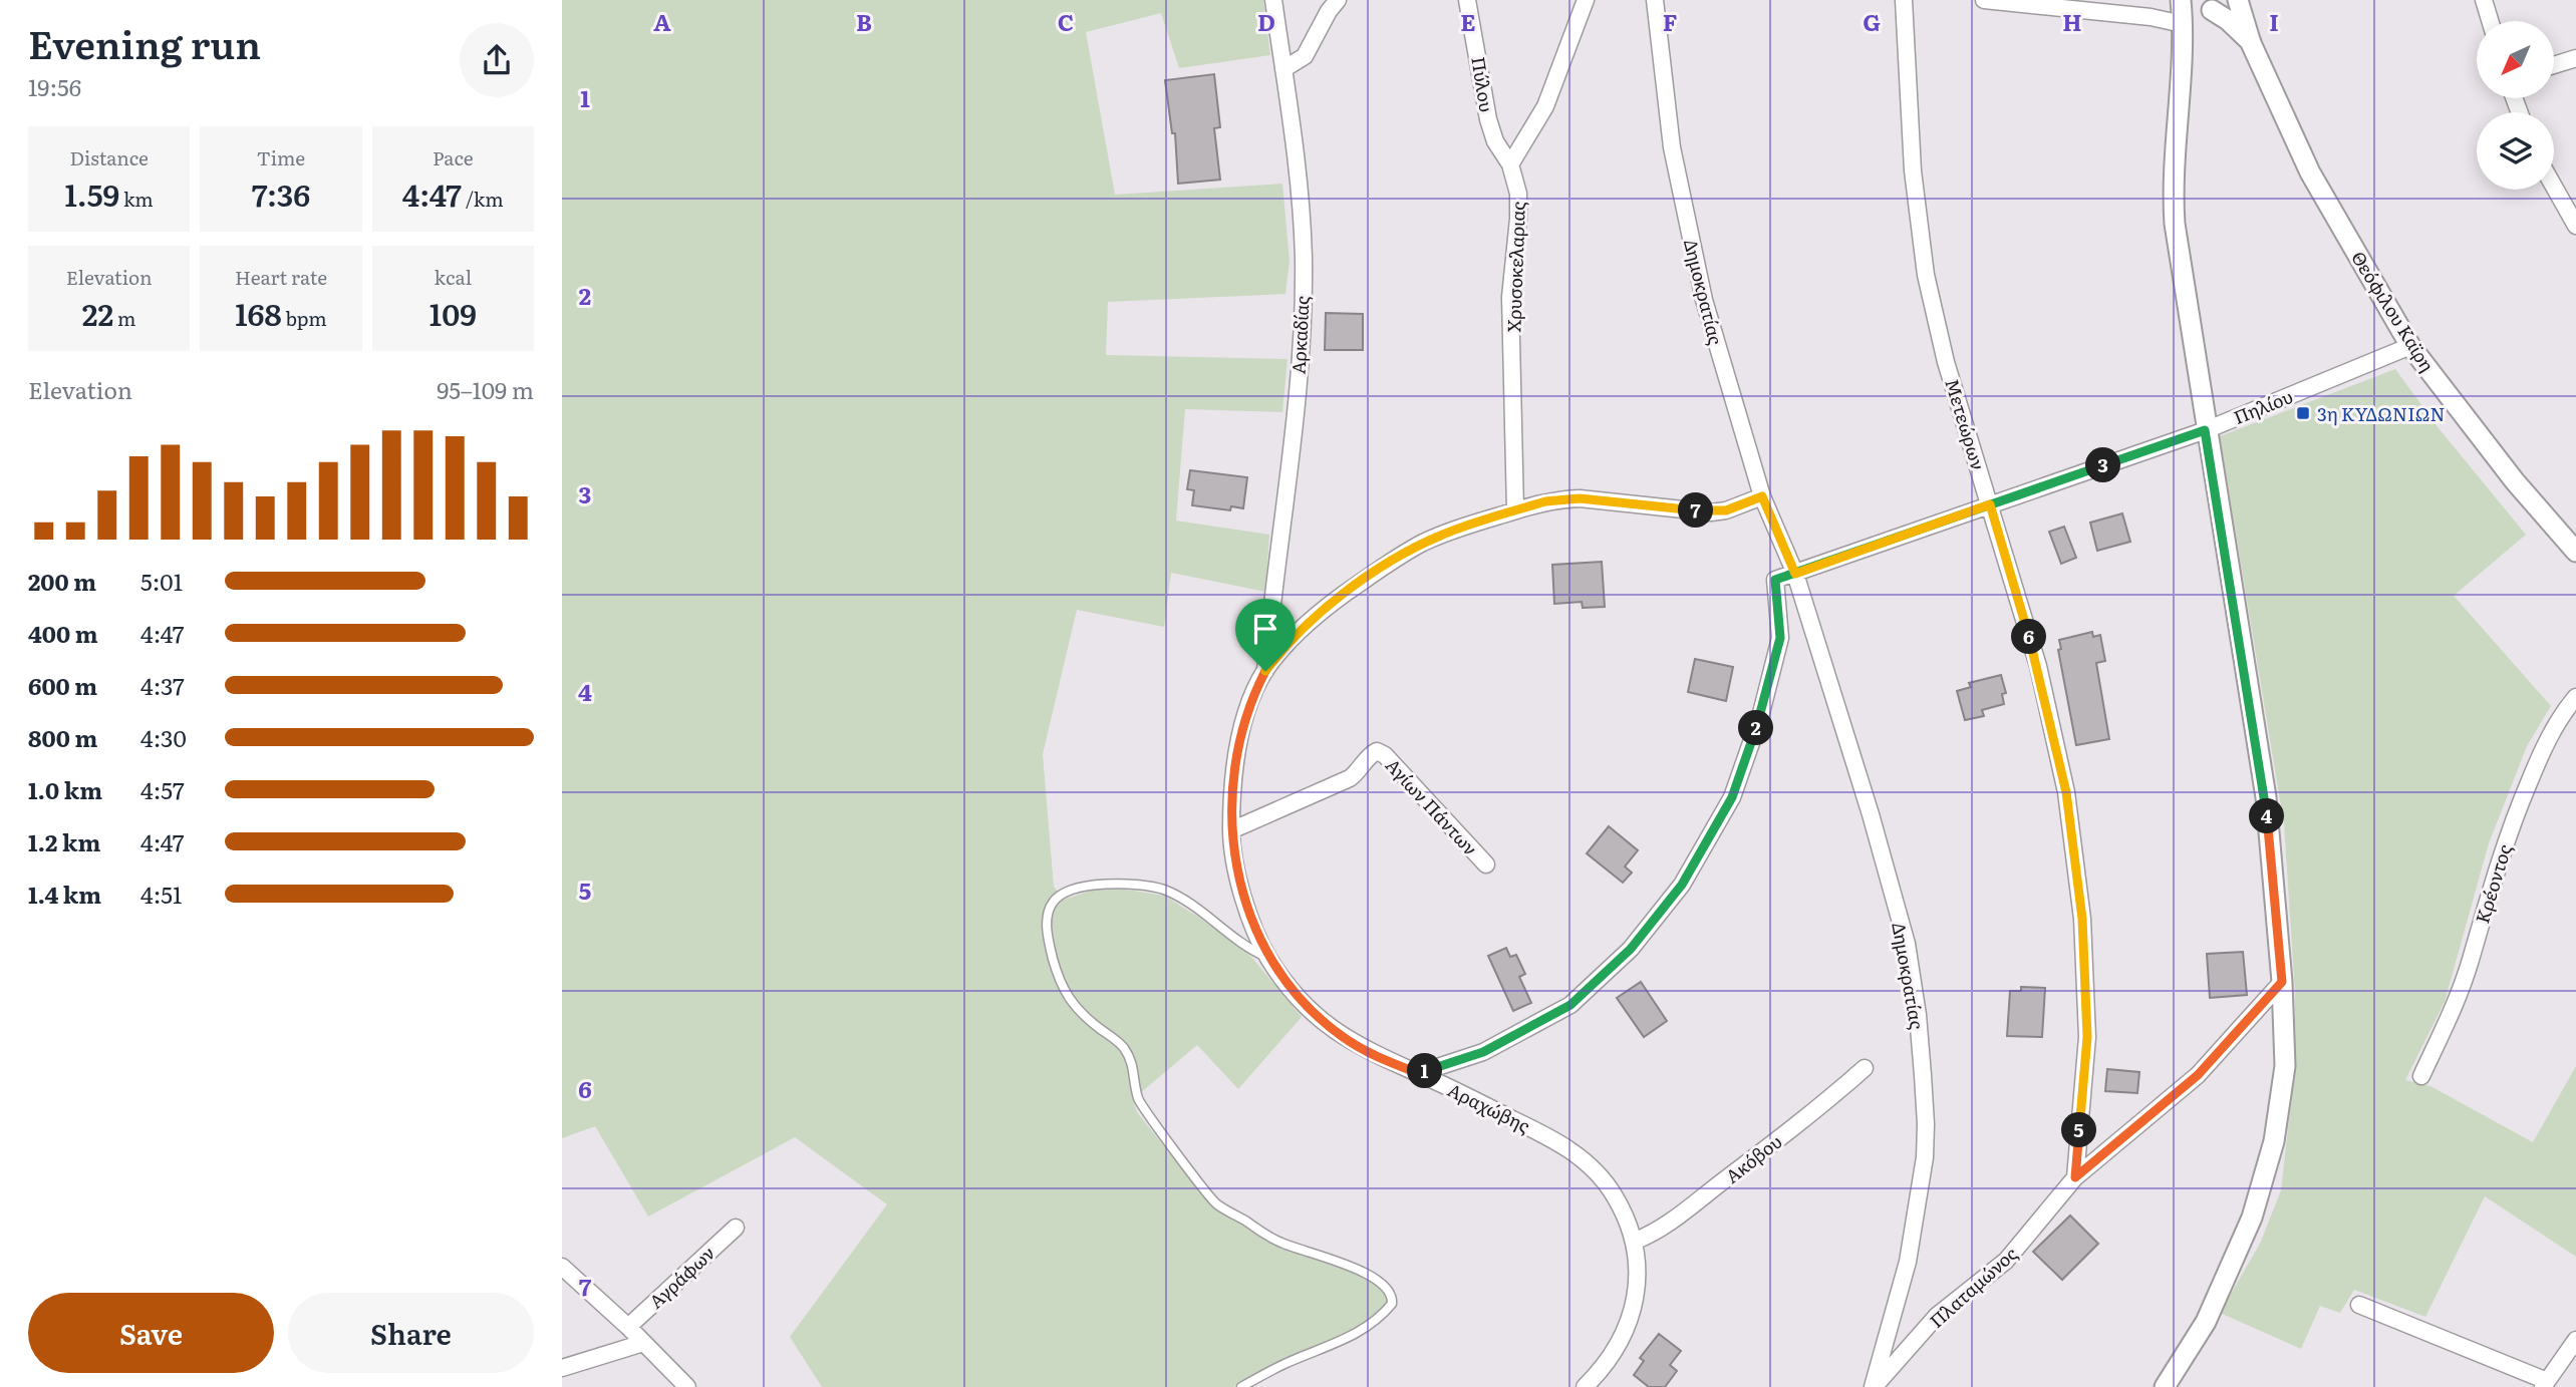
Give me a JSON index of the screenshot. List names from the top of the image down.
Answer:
{
  "streets": {
    "street": [
      "Πύλου",
      "Χρυσοκελαριας",
      "Δημοκρατίας",
      "Θεόφιλου Καϊρη",
      "Αρκαδίας",
      "Πηλίου",
      "Μετεώρων",
      "Αγίων Πάντων",
      "Κρέοντος",
      "Αραχώβης",
      "Ακόβου",
      "Αγράφων",
      "Πλαταμώνος"
    ]
  },
  "crossings": [
    ["Πύλου", "Χρυσοκελαριας"],
    ["Χρυσοκελαριας", "Αραχώβης"],
    ["Δημοκρατίας", "Πηλίου"],
    ["Δημοκρατίας", "Αραχώβης"],
    ["Δημοκρατίας", "Πλαταμώνος"],
    ["Θεόφιλου Καϊρη", "Πηλίου"],
    ["Αρκαδίας", "Αραχώβης"],
    ["Πηλίου", "Μετεώρων"],
    ["Μετεώρων", "Πλαταμώνος"],
    ["Αγίων Πάντων", "Αραχώβης"],
    ["Αραχώβης", "Ακόβου"]
  ],
  "places": {
    "transit": ["3η ΚΥΔΩΝΙΩΝ"]
  },
  "north": "bottom left",
  "page": {
    "heading": ["Evening run", "19:56"],
    "stats": [
      ["Distance", "1.59 km"],
      ["Time", "7:36"],
      ["Pace", "4:47 /km"],
      ["Elevation", "22 m"],
      ["Heart rate", "168 bpm"],
      ["kcal", "109"]
    ],
    "chart": ["Elevation", "95–109 m"],
    "pins": [
      "3",
      "7",
      "6",
      "2",
      "4",
      "1",
      "5"
    ],
    "list": [
      {
        "name": "200 m",
        "note": "5:01"
      },
      {
        "name": "400 m",
        "note": "4:47"
      },
      {
        "name": "600 m",
        "note": "4:37"
      },
      {
        "name": "800 m",
        "note": "4:30"
      },
      {
        "name": "1.0 km",
        "note": "4:57"
      },
      {
        "name": "1.2 km",
        "note": "4:47"
      },
      {
        "name": "1.4 km",
        "note": "4:51"
      }
    ],
    "buttons": ["Save", "Share"]
  },
  "grid": {
    "columns": [
      "A",
      "B",
      "C",
      "D",
      "E",
      "F",
      "G",
      "H",
      "I"
    ],
    "rows": [
      "1",
      "2",
      "3",
      "4",
      "5",
      "6",
      "7"
    ]
  }
}
